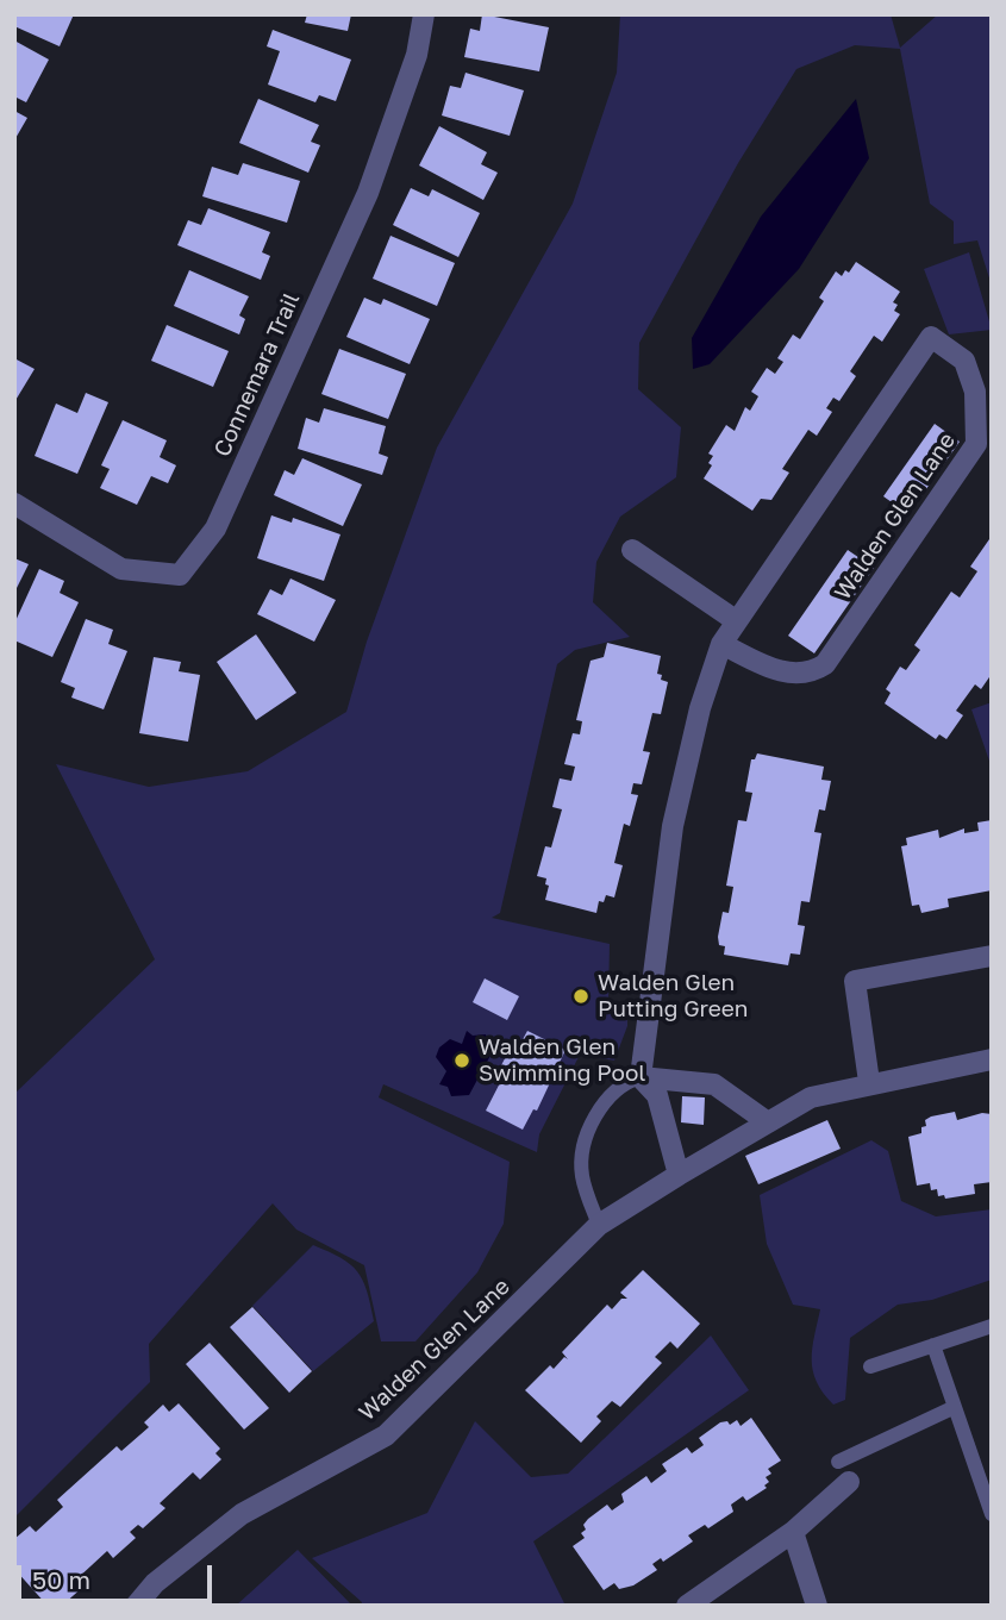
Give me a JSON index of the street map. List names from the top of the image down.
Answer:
{
  "streets": {
    "street": ["Connemara Trail", "Walden Glen Lane"]
  },
  "places": ["Walden Glen Putting Green", "Walden Glen Swimming Pool"],
  "scale_bar": "50 m"
}
